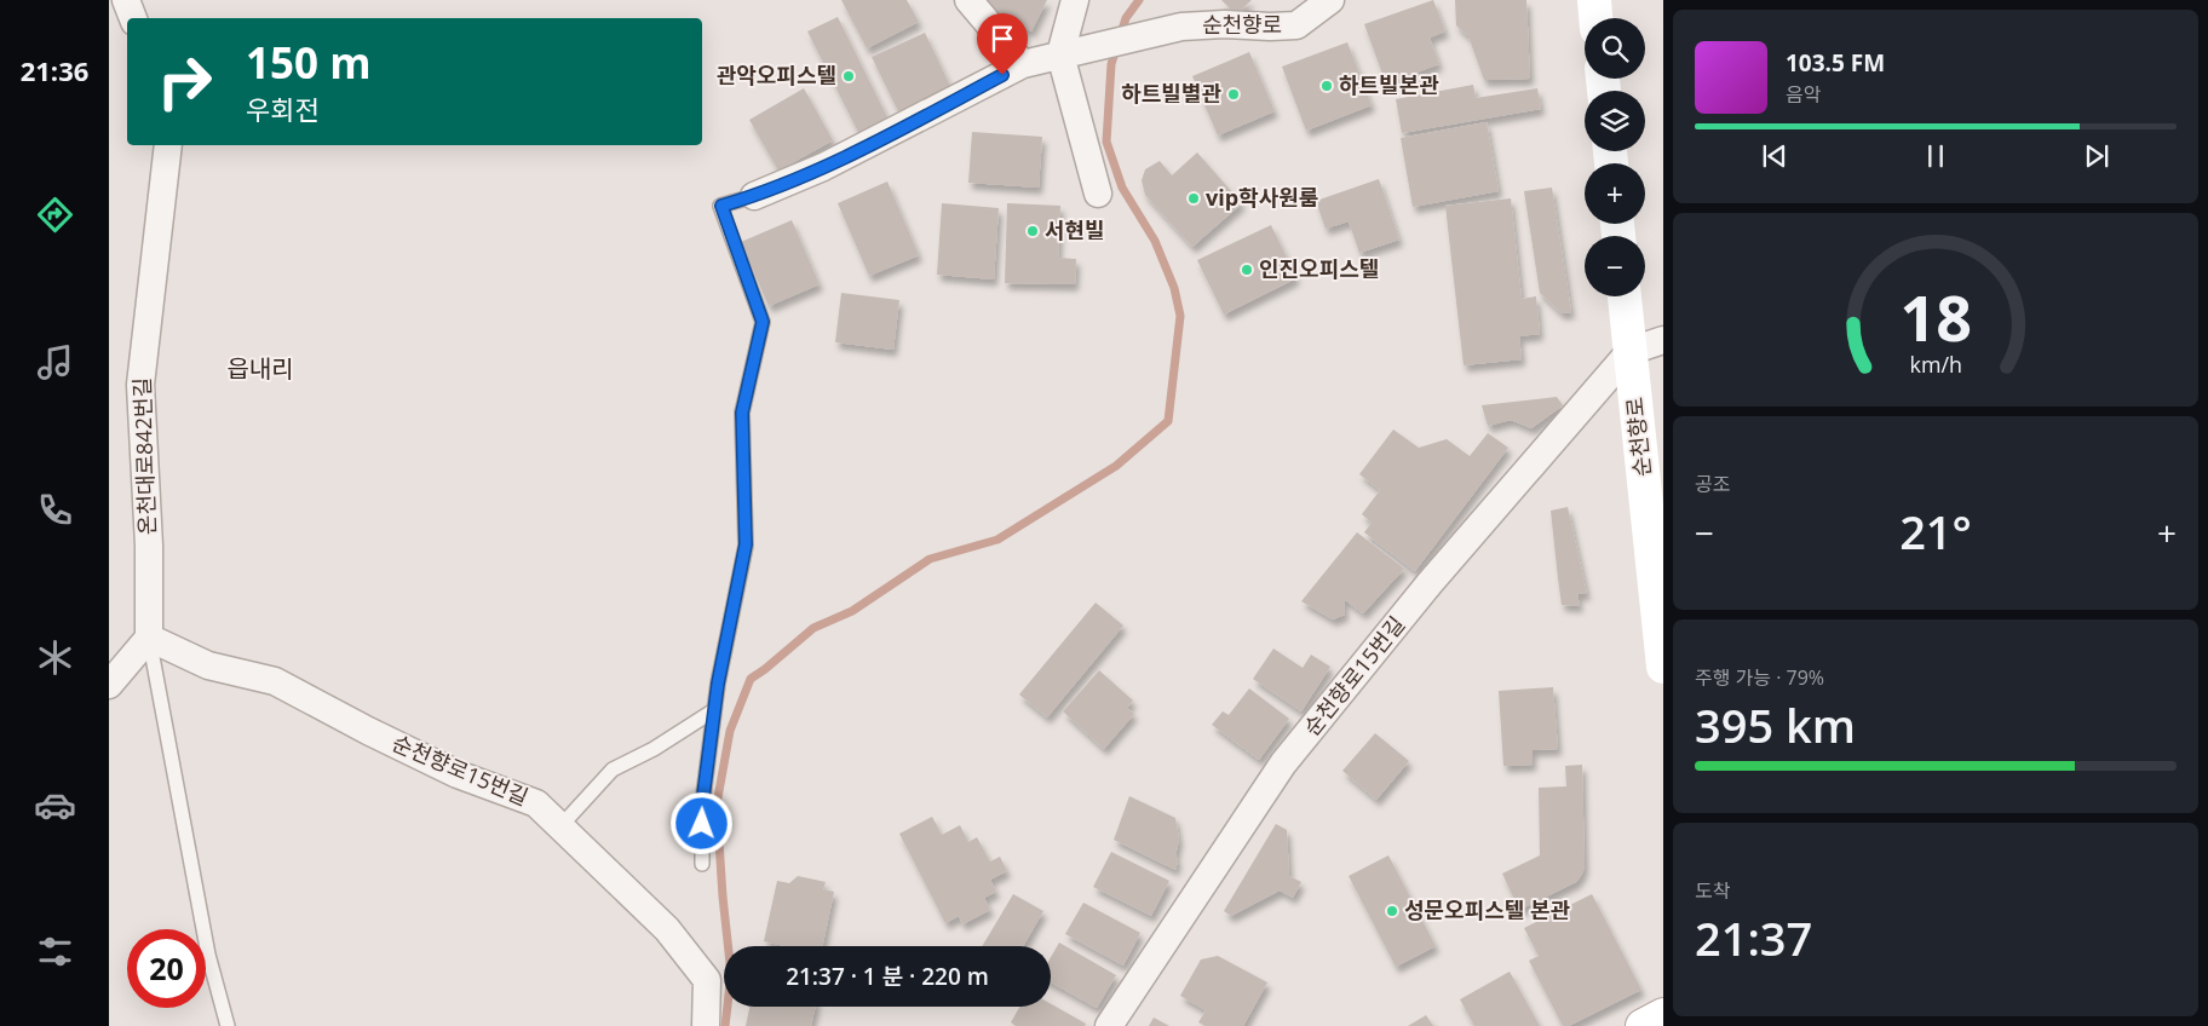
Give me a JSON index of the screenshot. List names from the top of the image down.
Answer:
{
  "streets": {
    "main road": ["순천향로"],
    "street": ["온천대로842번길", "순천향로15번길"]
  },
  "crossings": [
    ["순천향로", "순천향로15번길"],
    ["온천대로842번길", "순천향로15번길"]
  ],
  "districts": ["읍내리"],
  "places": [
    "관악오피스텔",
    "하트빌본관",
    "하트빌별관",
    "vip학사원룸",
    "서현빌",
    "인진오피스텔",
    "성문오피스텔 본관"
  ],
  "page": {
    "tabs": "21:36",
    "map_buttons": ["+", "−"],
    "turn": ["150 m", "우회전"],
    "song": ["103.5 FM", "음악"],
    "tile": [
      "공조",
      ["주행 가능 · 79%", "395 km"],
      ["도착", "21:37"]
    ],
    "heat": ["−", "21°", "+"],
    "limit": "20",
    "trip": "21:37 · 1 분 · 220 m",
    "gauge": ["18", "km/h"]
  }
}
